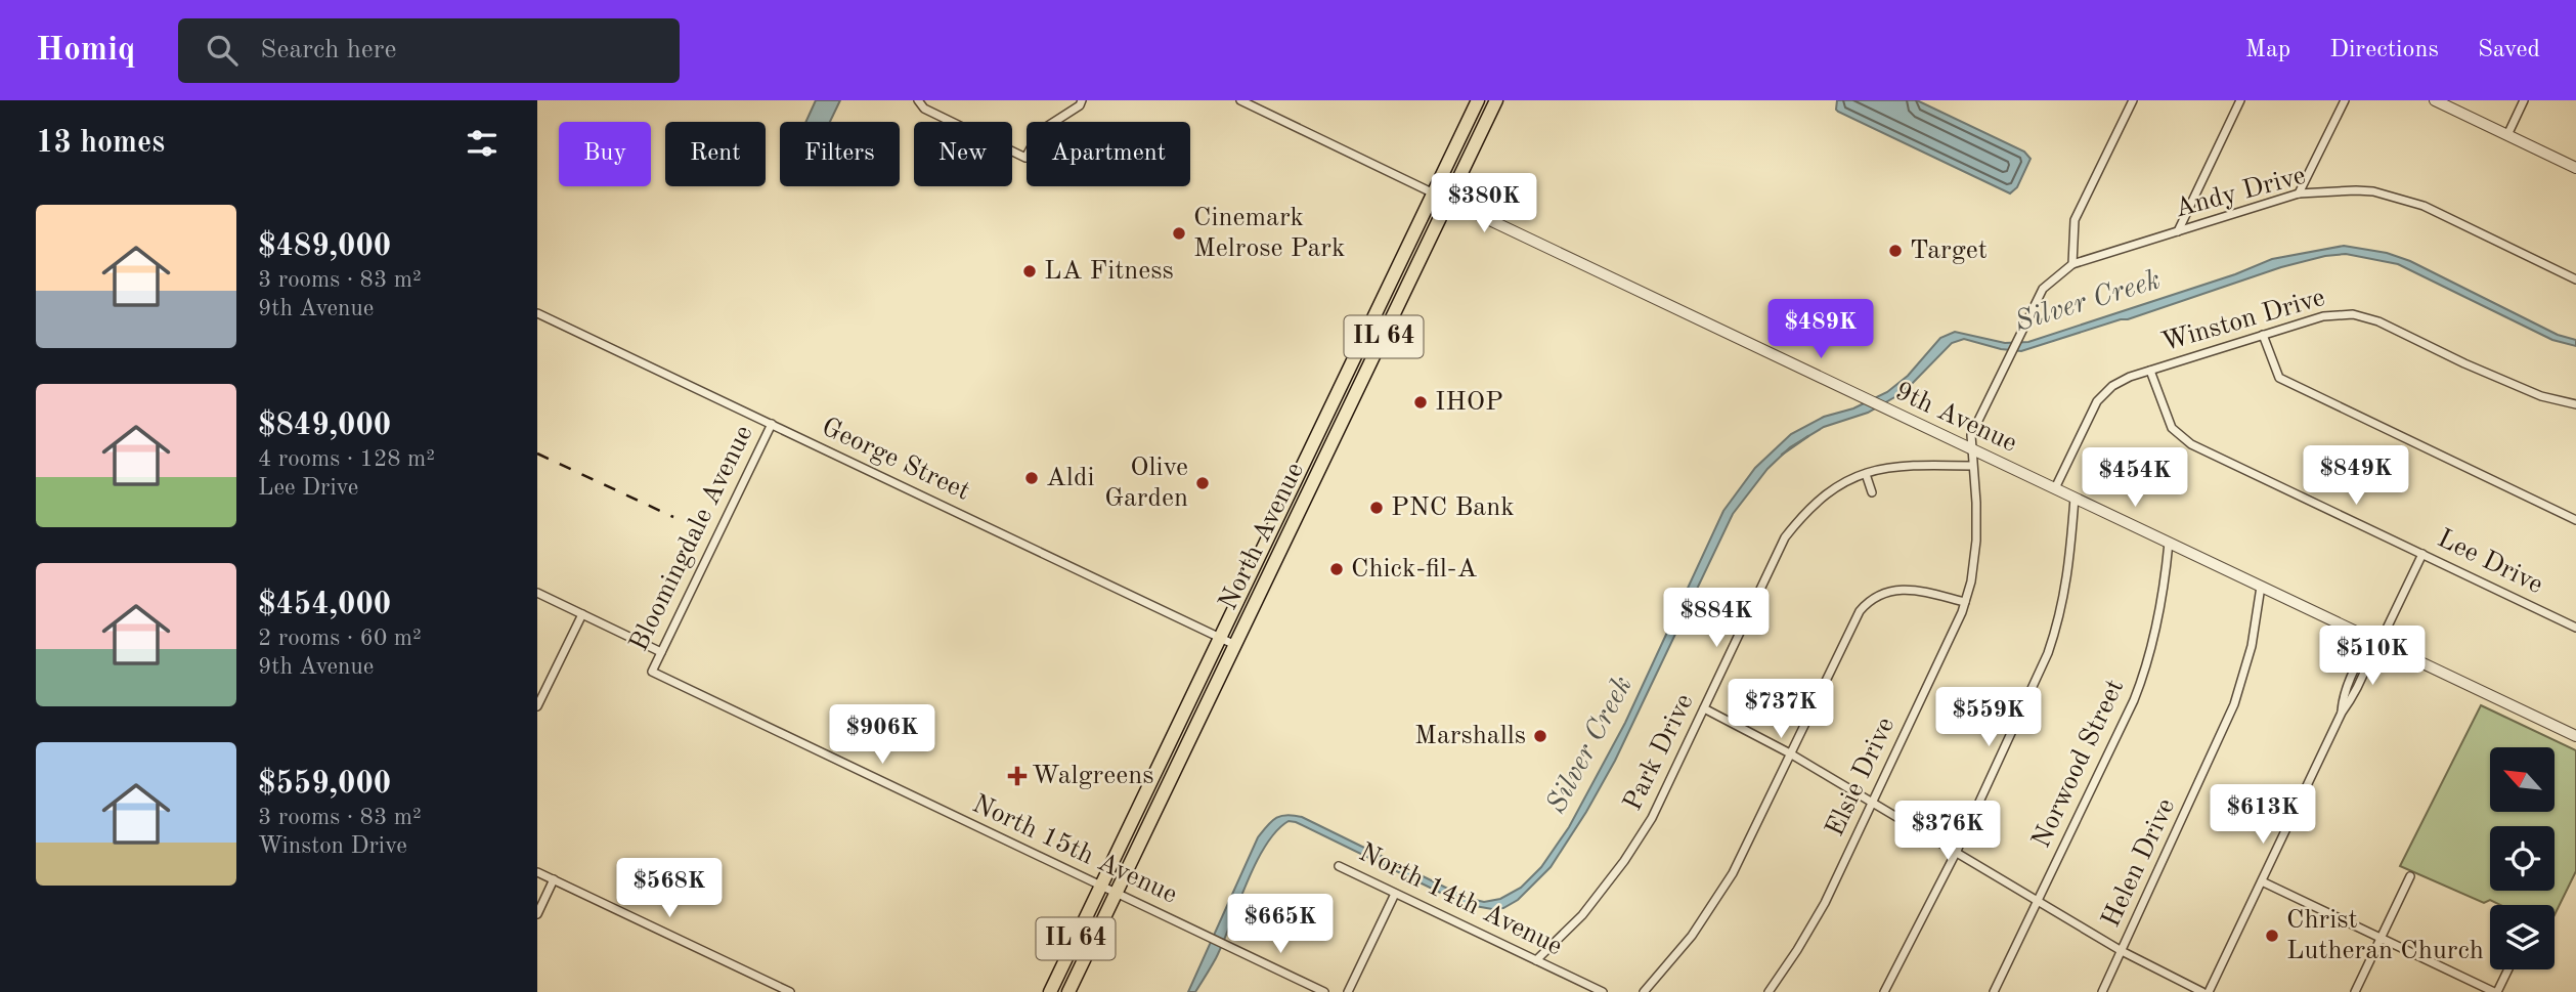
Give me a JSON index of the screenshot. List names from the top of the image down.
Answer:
{
  "streets": {
    "main road": ["IL 64", "North Avenue"],
    "street": [
      "Andy Drive",
      "Winston Drive",
      "9th Avenue",
      "George Street",
      "Bloomingdale Avenue",
      "Lee Drive",
      "Park Drive",
      "Norwood Street",
      "Elsie Drive",
      "North 15th Avenue",
      "Helen Drive",
      "North 14th Avenue"
    ]
  },
  "crossings": [
    ["Andy Drive", "Elsie Drive"],
    ["Winston Drive", "9th Avenue"],
    ["Winston Drive", "Lee Drive"],
    ["9th Avenue", "North Avenue"],
    ["9th Avenue", "Norwood Street"],
    ["9th Avenue", "Elsie Drive"],
    ["9th Avenue", "Helen Drive"],
    ["George Street", "North Avenue"],
    ["George Street", "Bloomingdale Avenue"],
    ["North Avenue", "North 15th Avenue"],
    ["Bloomingdale Avenue", "North 15th Avenue"],
    ["Park Drive", "Elsie Drive"],
    ["Park Drive", "North 14th Avenue"]
  ],
  "water": ["Silver Creek"],
  "places": {
    "other": [
      "Cinemark Melrose Park",
      "Target",
      "LA Fitness",
      "IHOP",
      "Aldi",
      "Olive Garden",
      "PNC Bank",
      "Chick-fil-A",
      "Marshalls",
      "Christ Lutheran Church"
    ],
    "health": ["Walgreens"]
  },
  "north": "top left",
  "page": {
    "header": "Homiq",
    "search": "Search here",
    "nav": ["Map", "Directions", "Saved"],
    "heading": "13 homes",
    "chip": [
      "Buy",
      "Rent",
      "Filters",
      "New",
      "Apartment"
    ],
    "price": [
      "$380K",
      "$489K",
      "$849K",
      "$454K",
      "$884K",
      "$510K",
      "$737K",
      "$559K",
      "$906K",
      "$613K",
      "$376K",
      "$568K",
      "$665K"
    ],
    "list": [
      {
        "name": "$489,000",
        "note": "3 rooms · 83 m² · 9th Avenue"
      },
      {
        "name": "$849,000",
        "note": "4 rooms · 128 m² · Lee Drive"
      },
      {
        "name": "$454,000",
        "note": "2 rooms · 60 m² · 9th Avenue"
      },
      {
        "name": "$559,000",
        "note": "3 rooms · 83 m² · Winston Drive"
      }
    ]
  }
}
